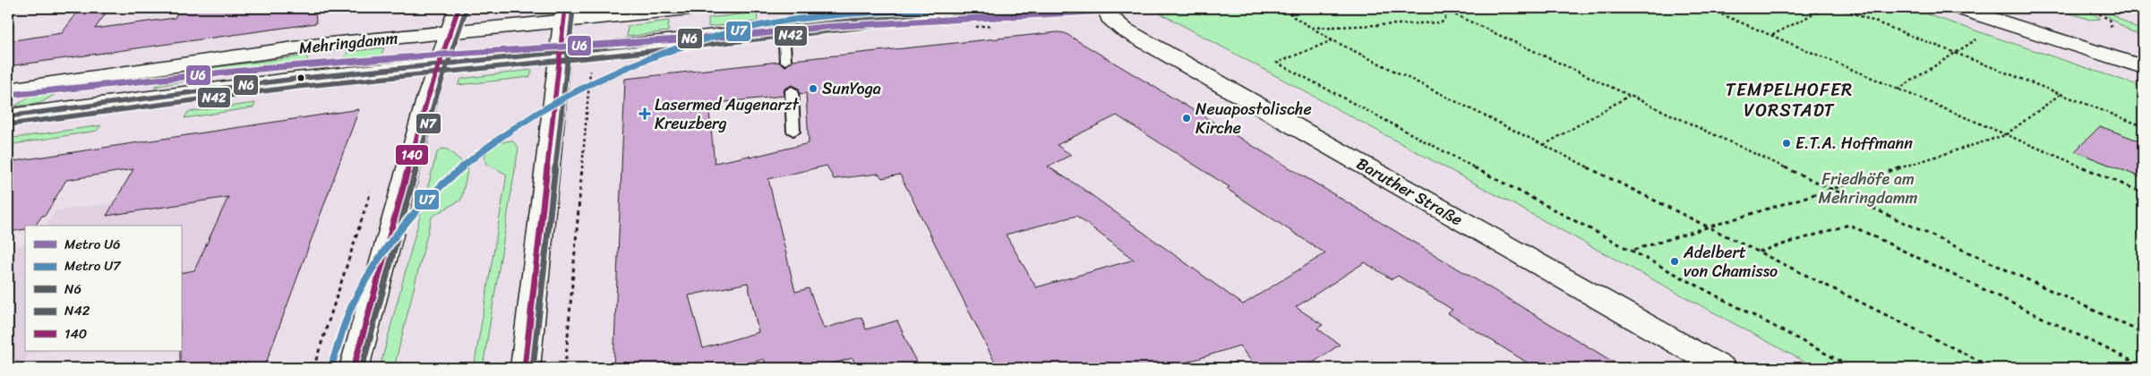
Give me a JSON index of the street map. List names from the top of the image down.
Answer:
{
  "streets": {
    "main road": ["Mehringdamm", "Baruther Straße"]
  },
  "districts": ["TEMPELHOFER VORSTADT"],
  "parks": ["Friedhöfe am Mehringdamm"],
  "places": {
    "other": [
      "SunYoga",
      "Neuapostolische Kirche",
      "E.T.A. Hoffmann",
      "Adelbert von Chamisso"
    ],
    "health": ["Lasermed Augenarzt Kreuzberg"]
  },
  "lines": [
    "metro line U6",
    "metro line U7",
    "transit line N6",
    "transit line 140",
    "transit line N7",
    "transit line N42"
  ],
  "legend": [
    "Metro U6",
    "Metro U7",
    "N6",
    "N42",
    "140"
  ]
}
